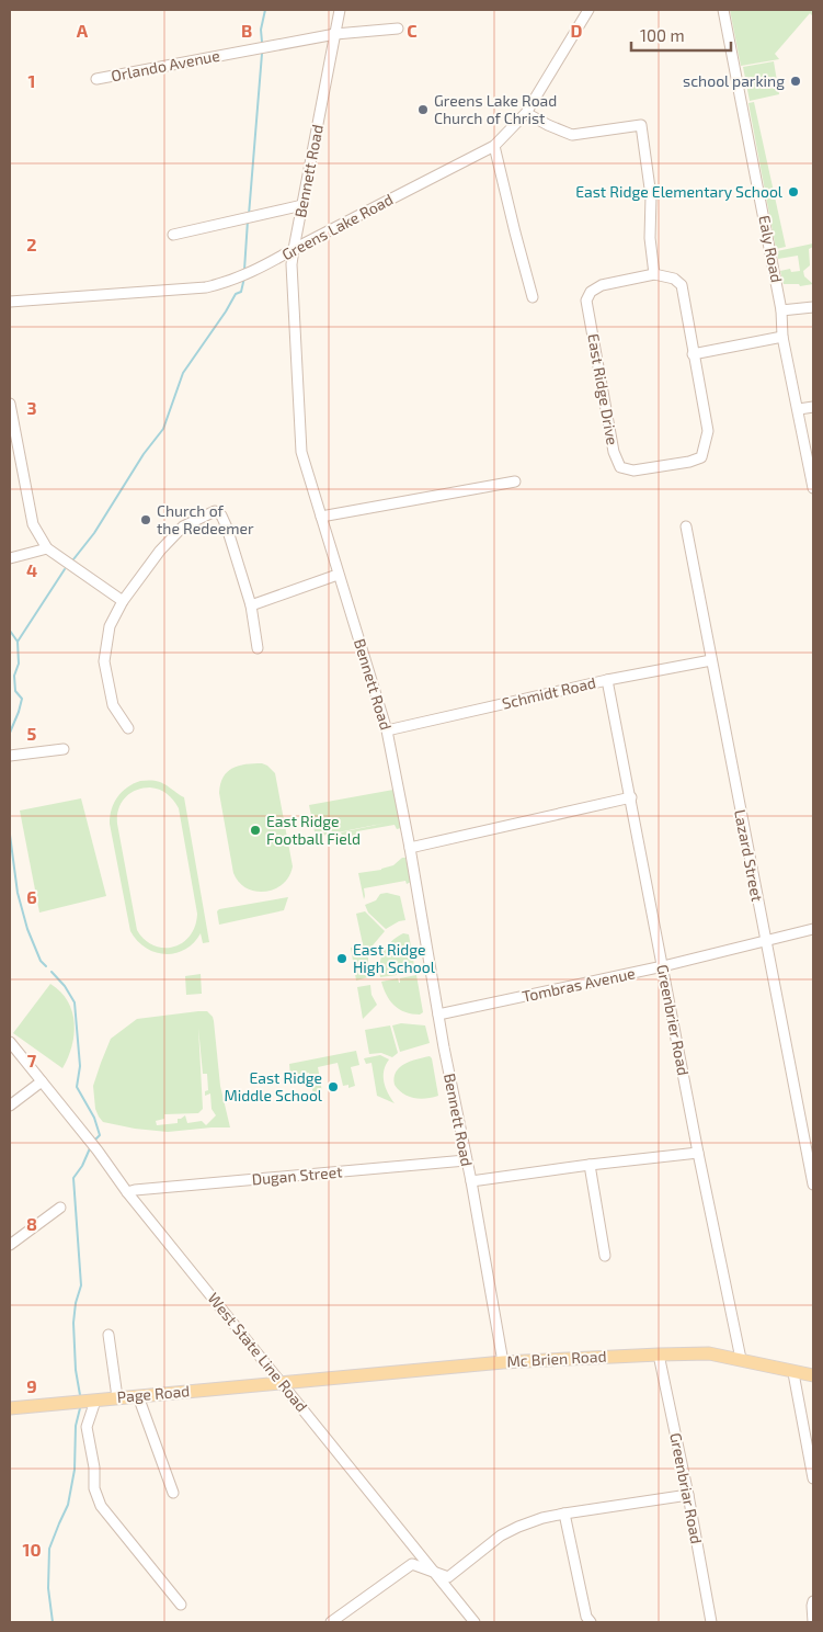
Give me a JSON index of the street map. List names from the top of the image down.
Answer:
{
  "streets": {
    "main road": ["Mc Brien Road", "Page Road"],
    "street": [
      "Orlando Avenue",
      "Bennett Road",
      "Greens Lake Road",
      "Ealy Road",
      "East Ridge Drive",
      "Schmidt Road",
      "Lazard Street",
      "Tombras Avenue",
      "Greenbrier Road",
      "Dugan Street",
      "West State Line Road",
      "Greenbriar Road"
    ]
  },
  "crossings": [
    ["Orlando Avenue", "Bennett Road"],
    ["Bennett Road", "Greens Lake Road"],
    ["Bennett Road", "Schmidt Road"],
    ["Bennett Road", "Tombras Avenue"],
    ["Bennett Road", "Dugan Street"],
    ["Bennett Road", "Mc Brien Road"],
    ["Schmidt Road", "Lazard Street"],
    ["Schmidt Road", "Greenbrier Road"],
    ["Lazard Street", "Tombras Avenue"],
    ["Tombras Avenue", "Greenbrier Road"],
    ["Greenbrier Road", "Mc Brien Road"],
    ["Dugan Street", "West State Line Road"],
    ["West State Line Road", "Page Road"],
    ["Mc Brien Road", "Page Road"],
    ["Mc Brien Road", "Greenbriar Road"]
  ],
  "places": [
    "school parking",
    "Greens Lake Road Church of Christ",
    "East Ridge Elementary School",
    "Church of the Redeemer",
    "East Ridge Football Field",
    "East Ridge High School",
    "East Ridge Middle School"
  ],
  "scale_bar": "100 m",
  "grid": {
    "columns": [
      "A",
      "B",
      "C",
      "D"
    ],
    "rows": [
      "1",
      "2",
      "3",
      "4",
      "5",
      "6",
      "7",
      "8",
      "9",
      "10"
    ]
  }
}
